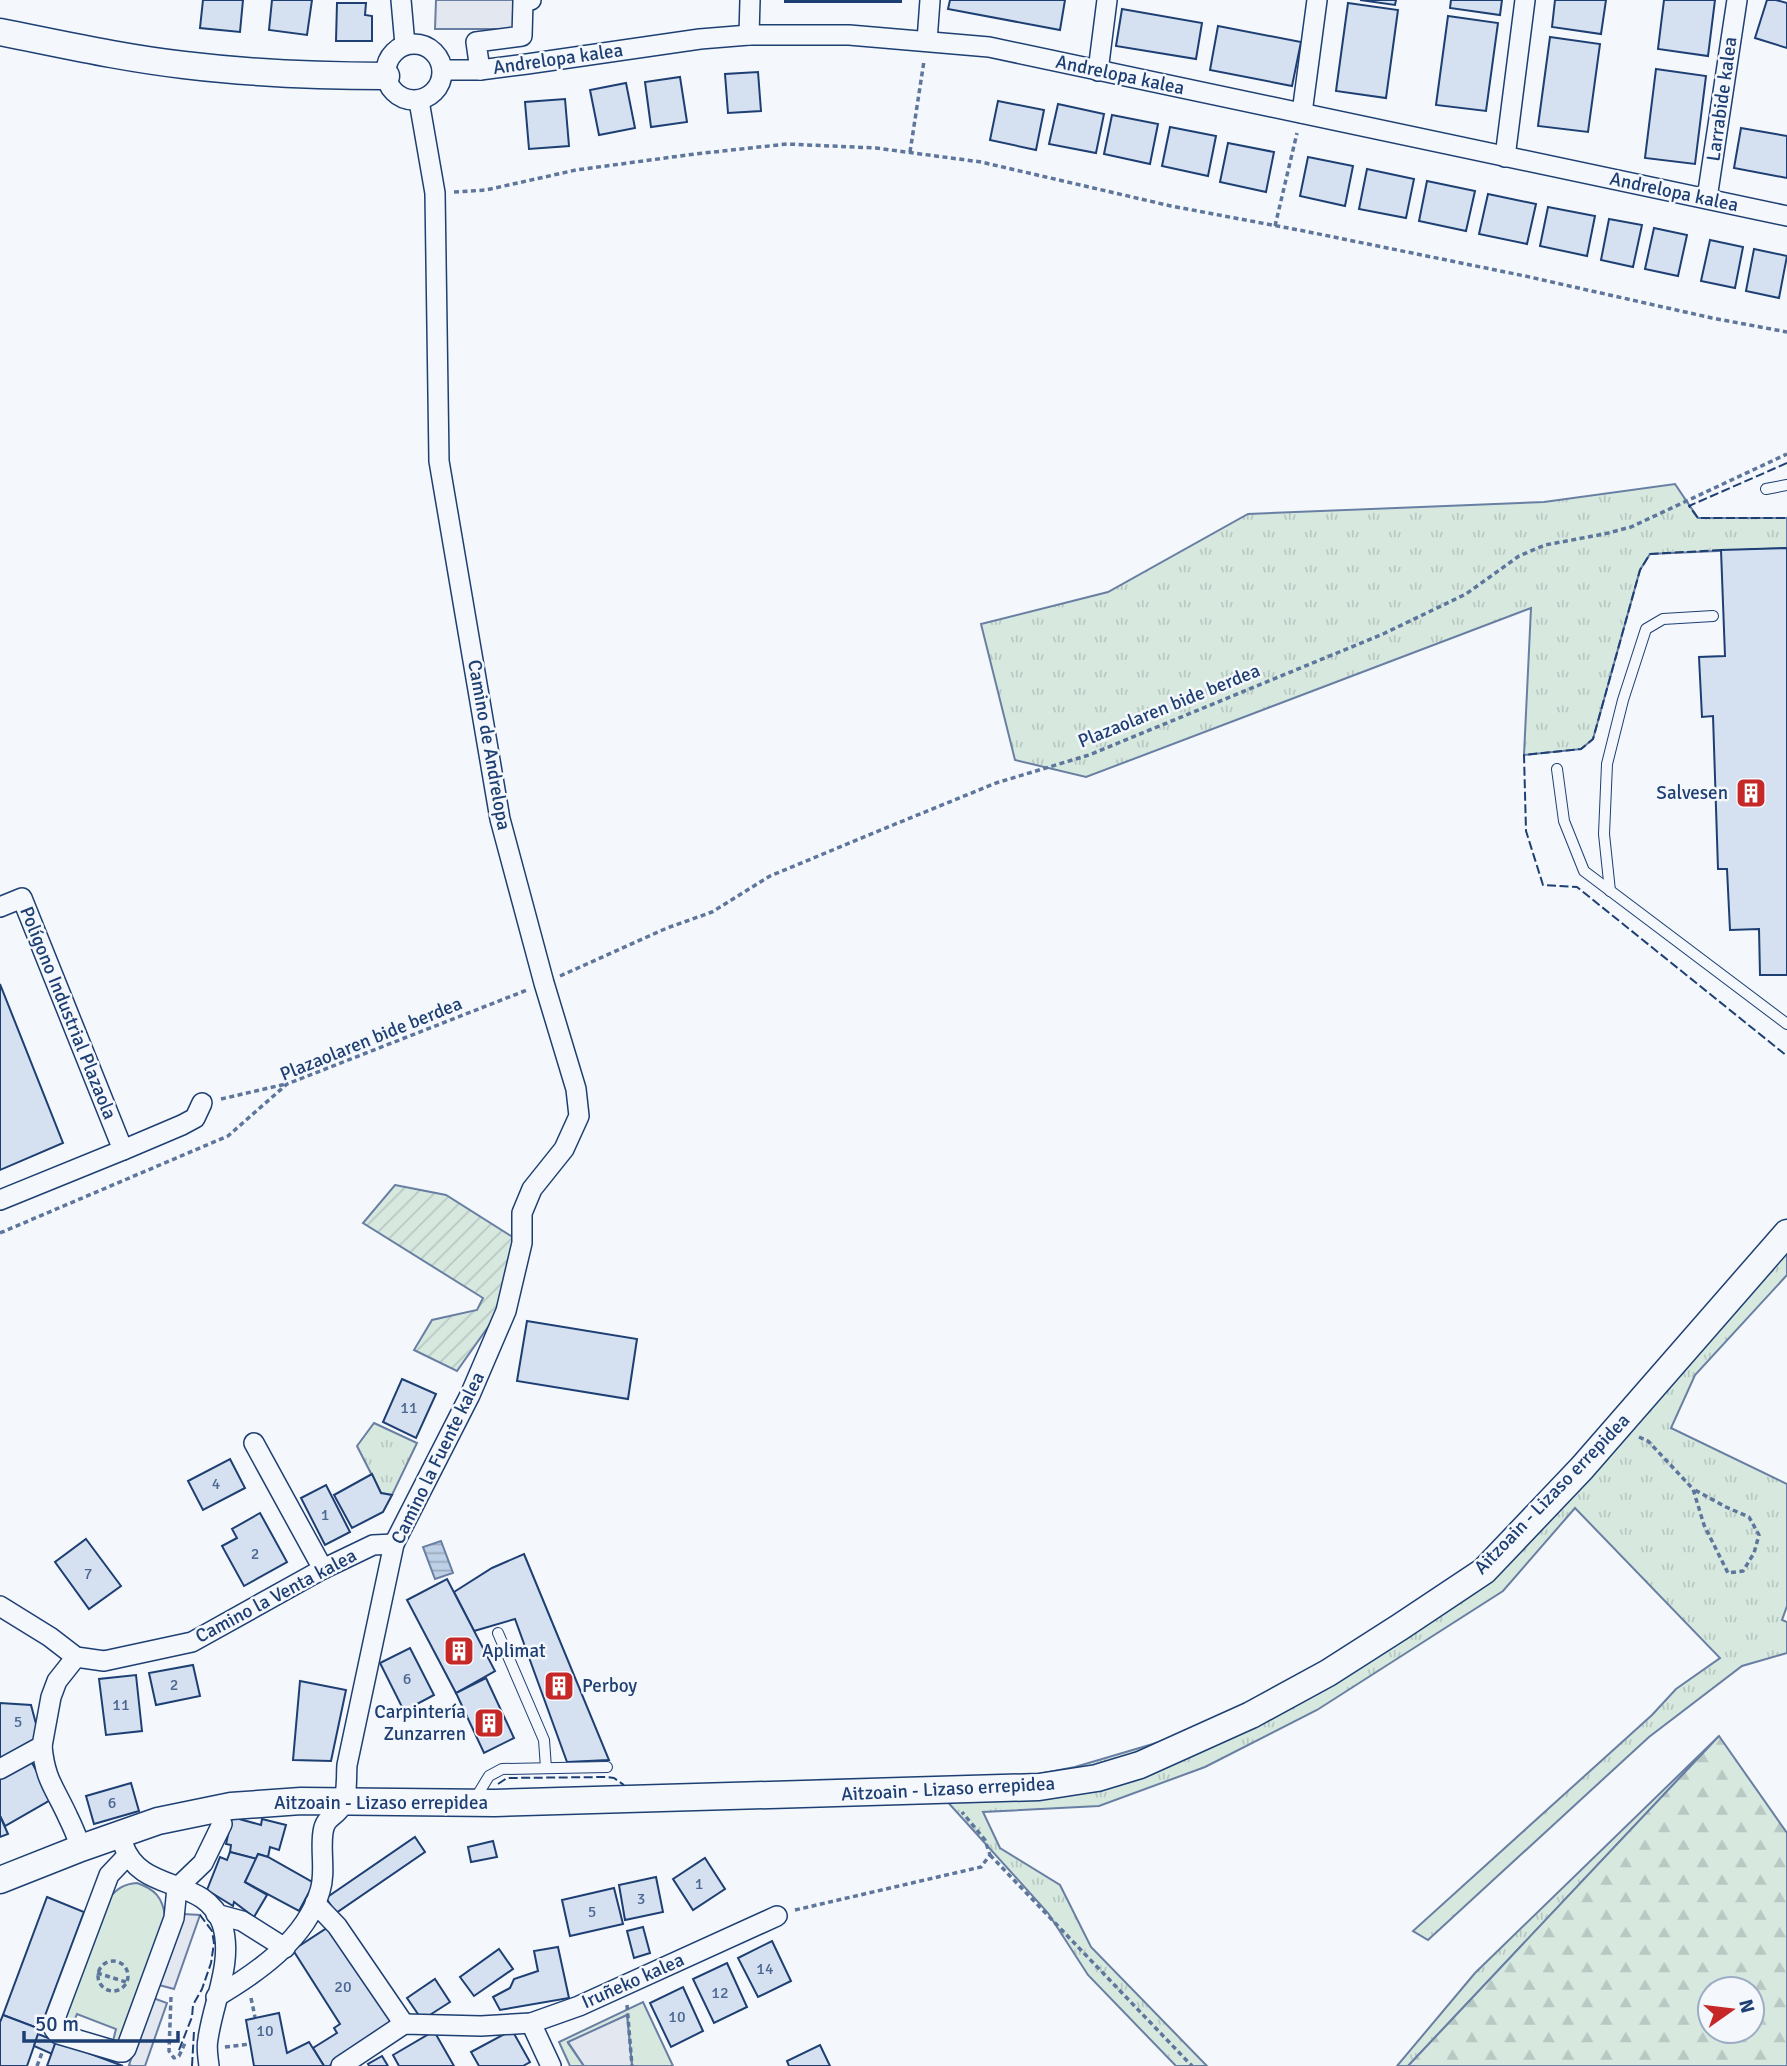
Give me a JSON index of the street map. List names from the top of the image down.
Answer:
{
  "streets": {
    "street": [
      "Andrelopa kalea",
      "Larrabide kalea",
      "Camino de Andrelopa",
      "Polígono Industrial Plazaola",
      "Camino la Fuente kalea",
      "Aitzoain - Lizaso errepidea",
      "Camino la Venta kalea",
      "Iruñeko kalea"
    ],
    "path": ["Plazaolaren bide berdea"]
  },
  "crossings": [
    ["Andrelopa kalea", "Larrabide kalea"],
    ["Andrelopa kalea", "Camino de Andrelopa"],
    ["Camino de Andrelopa", "Camino la Fuente kalea"],
    ["Camino la Fuente kalea", "Aitzoain - Lizaso errepidea"],
    ["Camino la Fuente kalea", "Camino la Venta kalea"]
  ],
  "places": {
    "building": [
      "Salvesen",
      "Aplimat",
      "Perboy",
      "Carpintería Zunzarren"
    ]
  },
  "house_numbers": [
    "11",
    "4",
    "1",
    "2",
    "7",
    "6",
    "2",
    "11",
    "5",
    "6",
    "1",
    "3",
    "5",
    "14",
    "20",
    "12",
    "10",
    "10"
  ],
  "scale_bar": "50 m",
  "north": "right"
}
